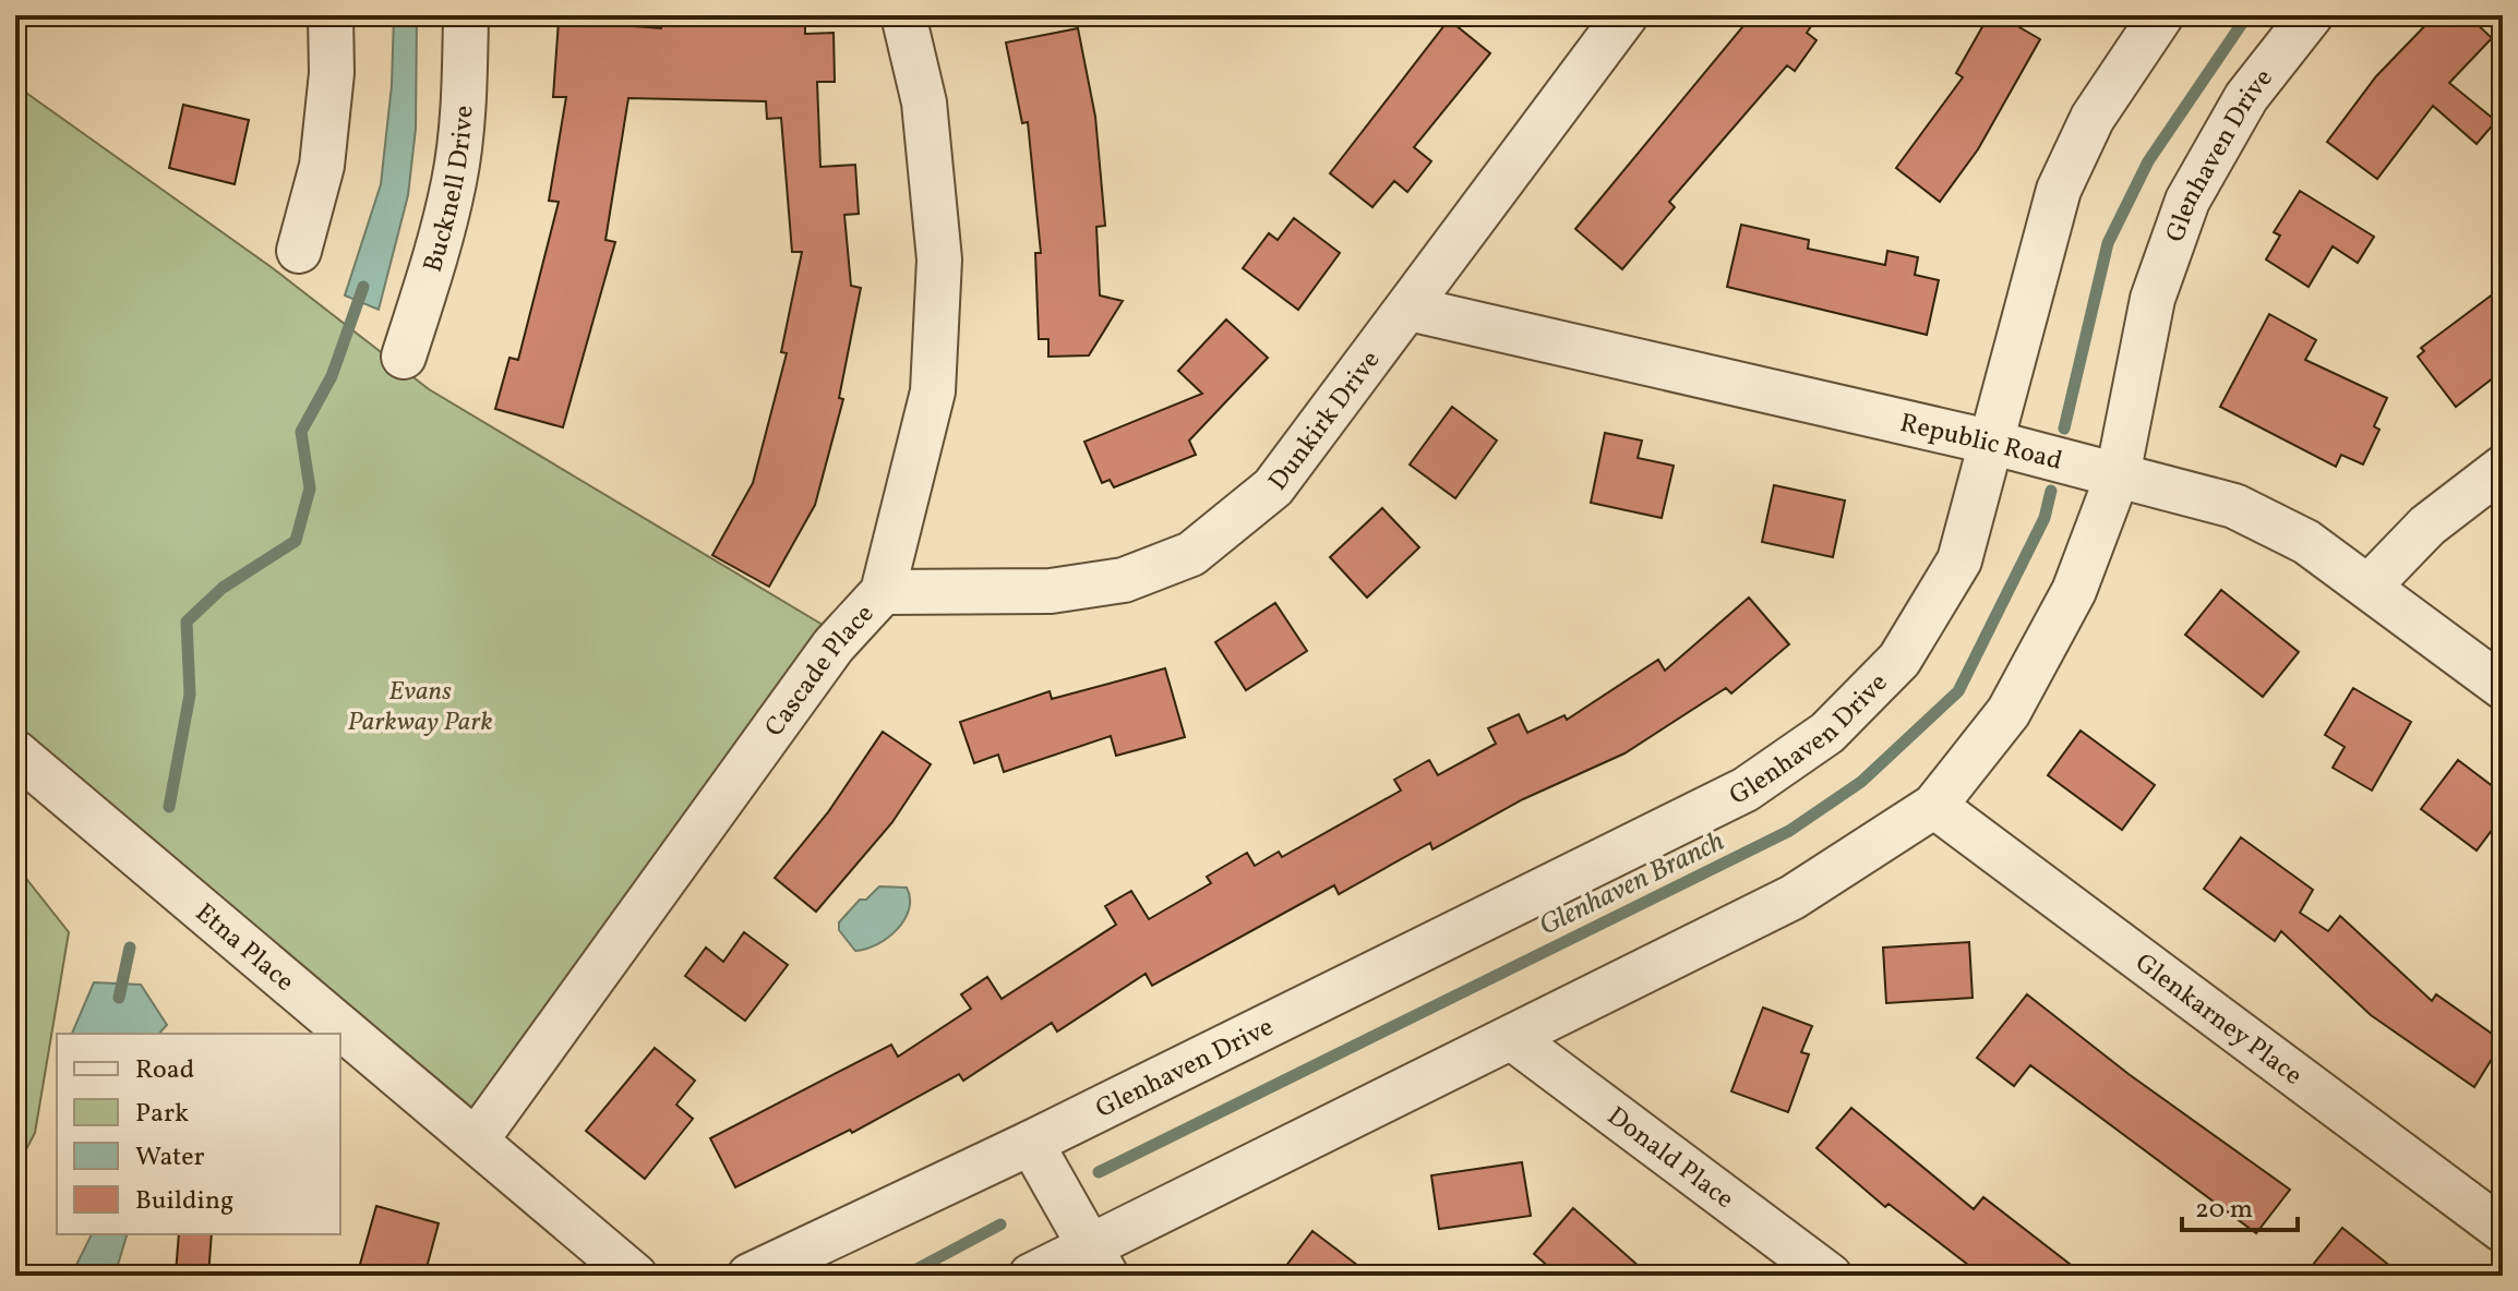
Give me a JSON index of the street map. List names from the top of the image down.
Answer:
{
  "streets": {
    "street": [
      "Glenhaven Drive",
      "Bucknell Drive",
      "Dunkirk Drive",
      "Republic Road",
      "Cascade Place",
      "Etna Place",
      "Glenkarney Place",
      "Donald Place"
    ]
  },
  "crossings": [
    ["Glenhaven Drive", "Republic Road"],
    ["Glenhaven Drive", "Glenkarney Place"],
    ["Glenhaven Drive", "Donald Place"],
    ["Dunkirk Drive", "Republic Road"],
    ["Dunkirk Drive", "Cascade Place"],
    ["Cascade Place", "Etna Place"]
  ],
  "water": ["Glenhaven Branch"],
  "parks": ["Evans Parkway Park"],
  "legend": [
    "Road",
    "Park",
    "Water",
    "Building"
  ],
  "scale_bar": "20 m"
}
